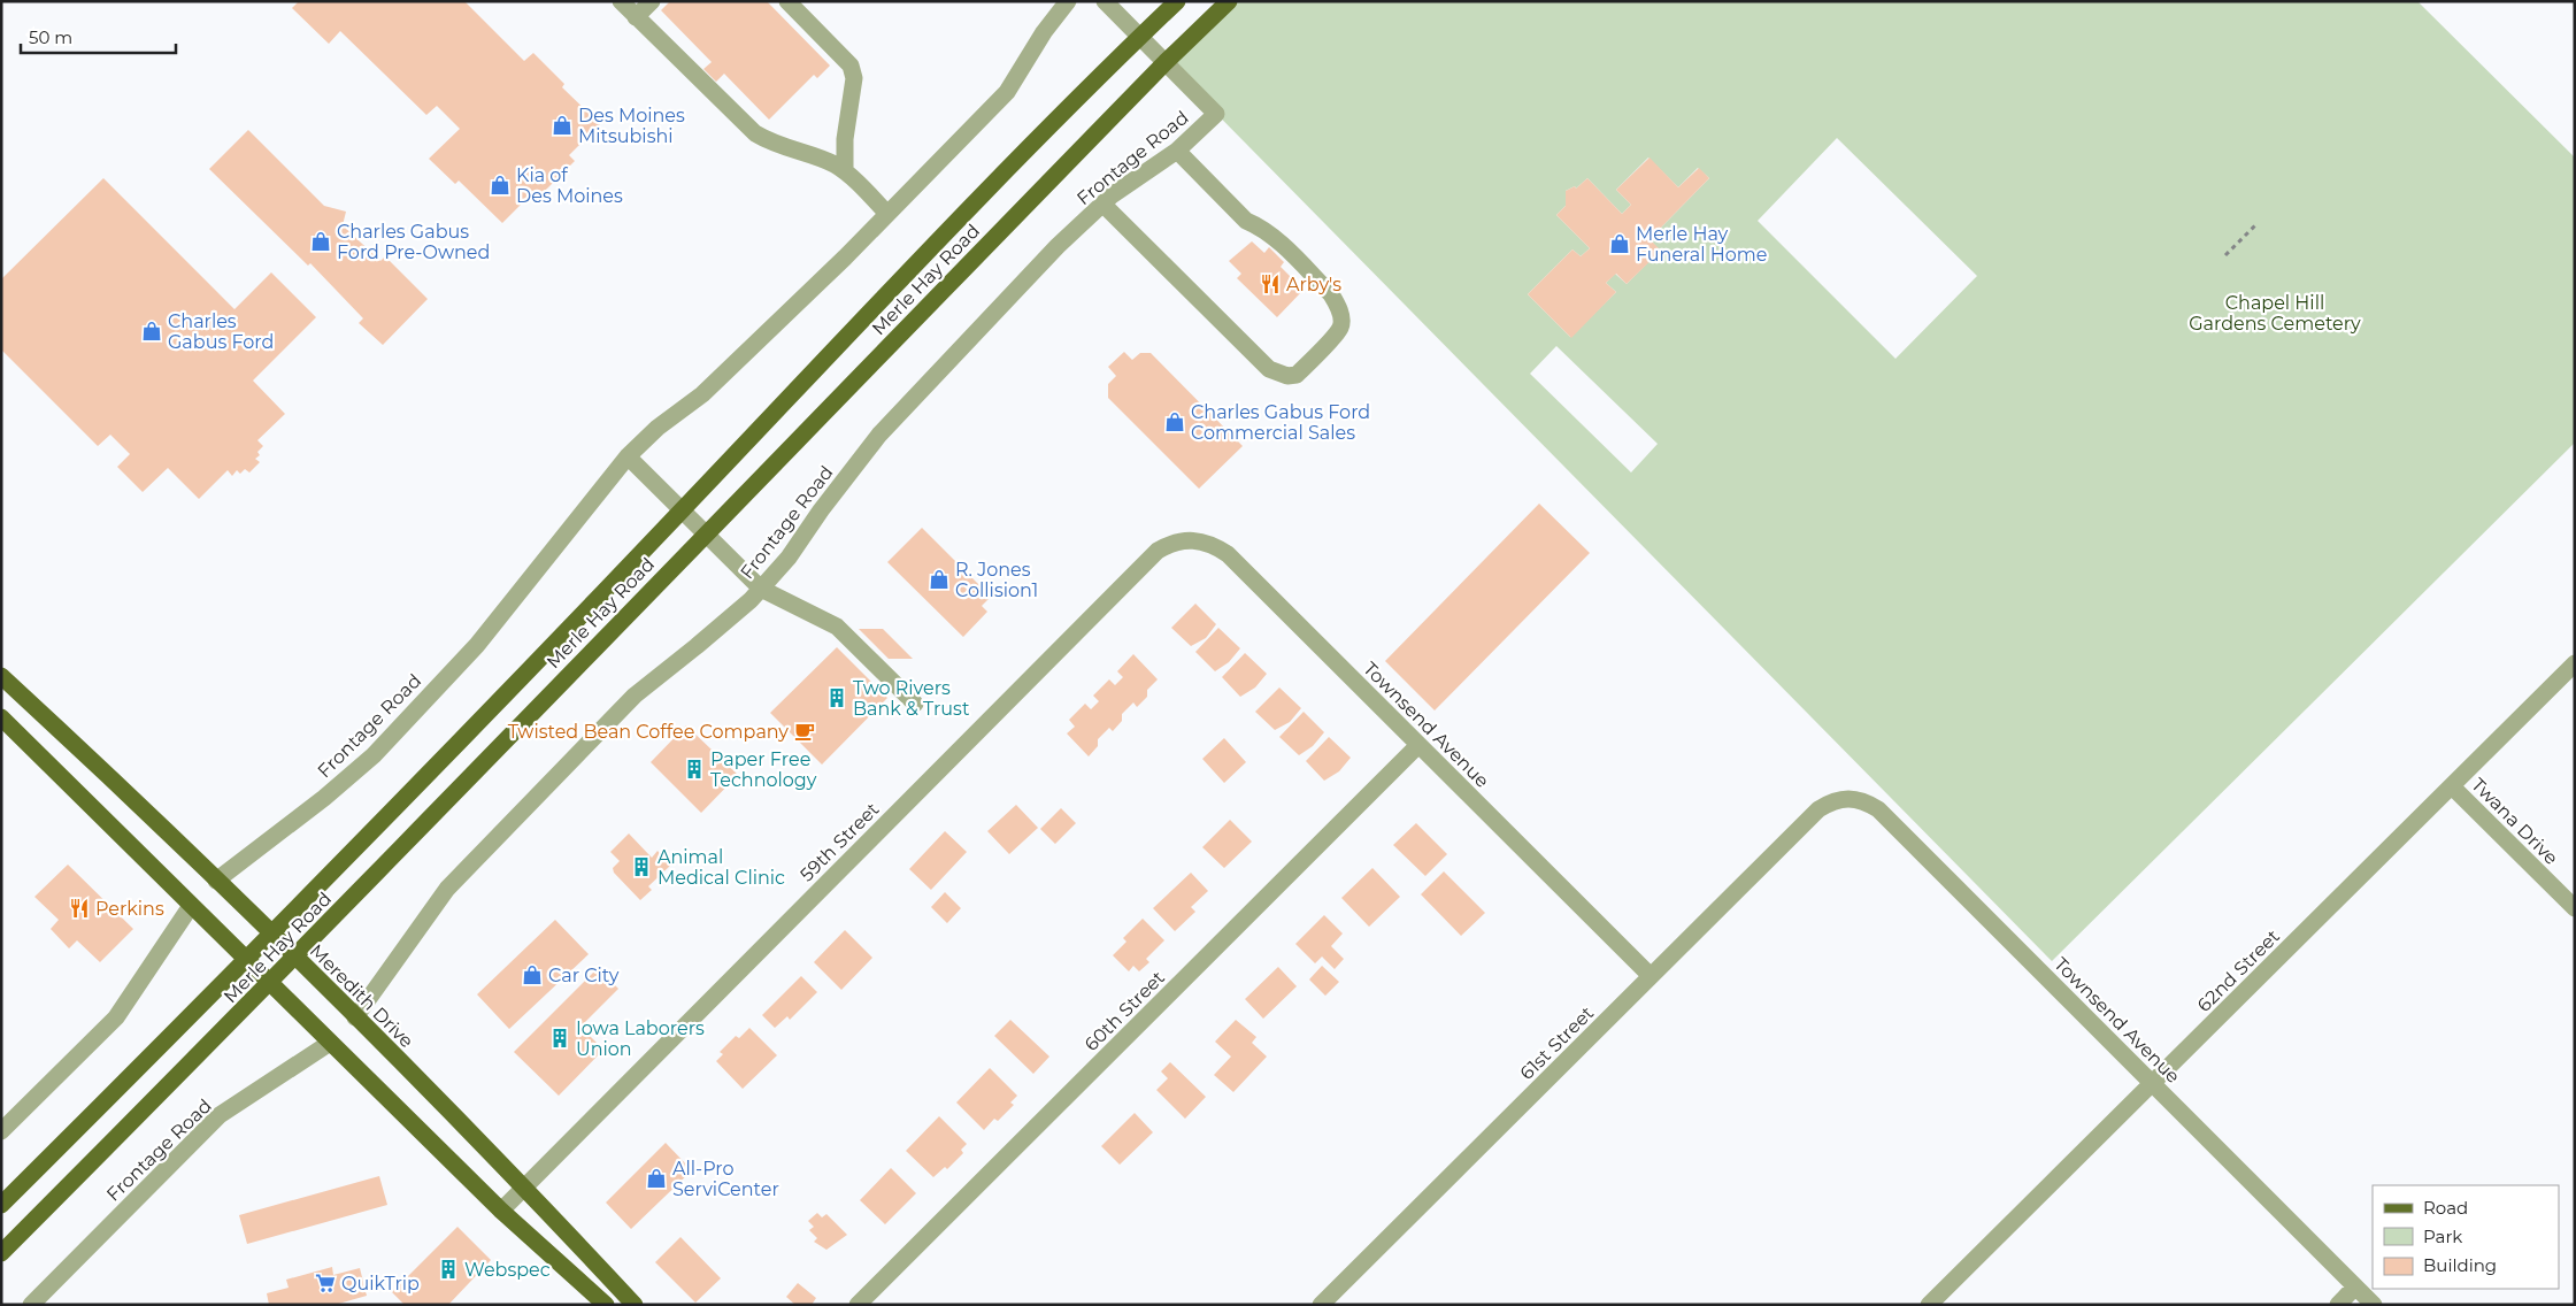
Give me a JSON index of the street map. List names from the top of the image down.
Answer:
{
  "streets": {
    "main road": ["Merle Hay Road", "Meredith Drive"],
    "street": [
      "Frontage Road",
      "Townsend Avenue",
      "Twana Drive",
      "59th Street",
      "62nd Street",
      "60th Street",
      "61st Street"
    ]
  },
  "crossings": [
    ["Frontage Road", "Merle Hay Road"],
    ["Frontage Road", "Meredith Drive"],
    ["Merle Hay Road", "Meredith Drive"],
    ["Townsend Avenue", "59th Street"],
    ["Townsend Avenue", "62nd Street"],
    ["Townsend Avenue", "60th Street"],
    ["Townsend Avenue", "61st Street"],
    ["Twana Drive", "62nd Street"],
    ["59th Street", "Meredith Drive"]
  ],
  "parks": ["Chapel Hill Gardens Cemetery"],
  "places": {
    "shop": [
      "Des Moines Mitsubishi",
      "Kia of Des Moines",
      "Charles Gabus Ford Pre-Owned",
      "Merle Hay Funeral Home",
      "Charles Gabus Ford",
      "Charles Gabus Ford Commercial Sales",
      "R. Jones Collision1",
      "Car City",
      "All-Pro ServiCenter"
    ],
    "restaurant": ["Arby's", "Perkins"],
    "building": [
      "Two Rivers Bank & Trust",
      "Paper Free Technology",
      "Animal Medical Clinic",
      "Iowa Laborers Union",
      "Webspec"
    ],
    "cafe": ["Twisted Bean Coffee Company"],
    "supermarket": ["QuikTrip"]
  },
  "legend": ["Road", "Park", "Building"],
  "scale_bar": "50 m"
}
